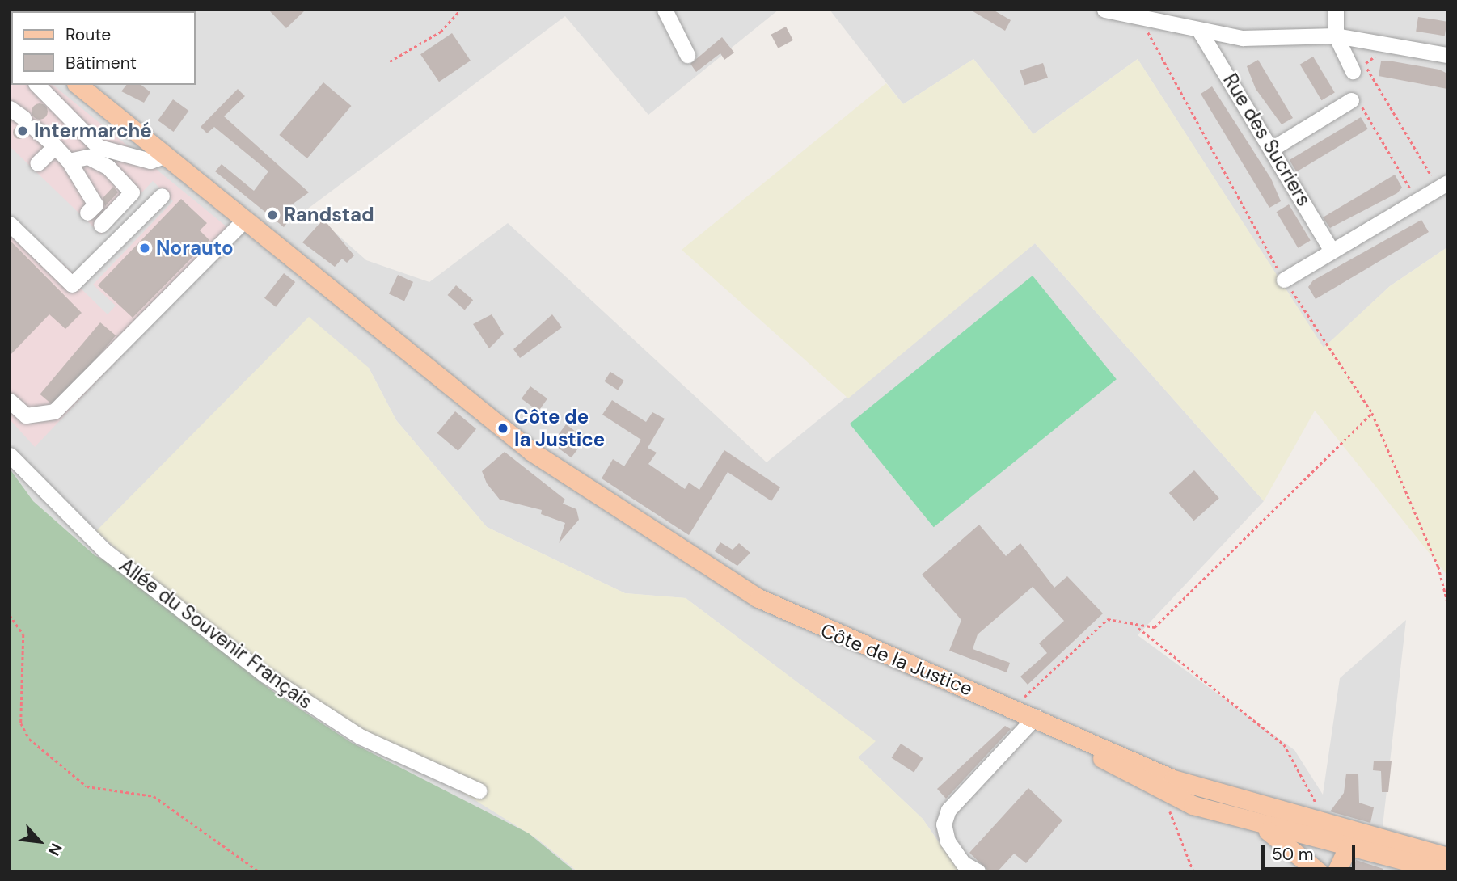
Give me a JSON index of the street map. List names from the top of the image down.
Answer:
{
  "streets": {
    "main road": ["Côte de la Justice"],
    "street": ["Rue des Sucriers", "Allée du Souvenir Français"]
  },
  "places": [
    "Intermarché",
    "Randstad",
    "Norauto",
    "Côte de la Justice"
  ],
  "legend": ["Route", "Bâtiment"],
  "scale_bar": "50 m",
  "north": "bottom right"
}
